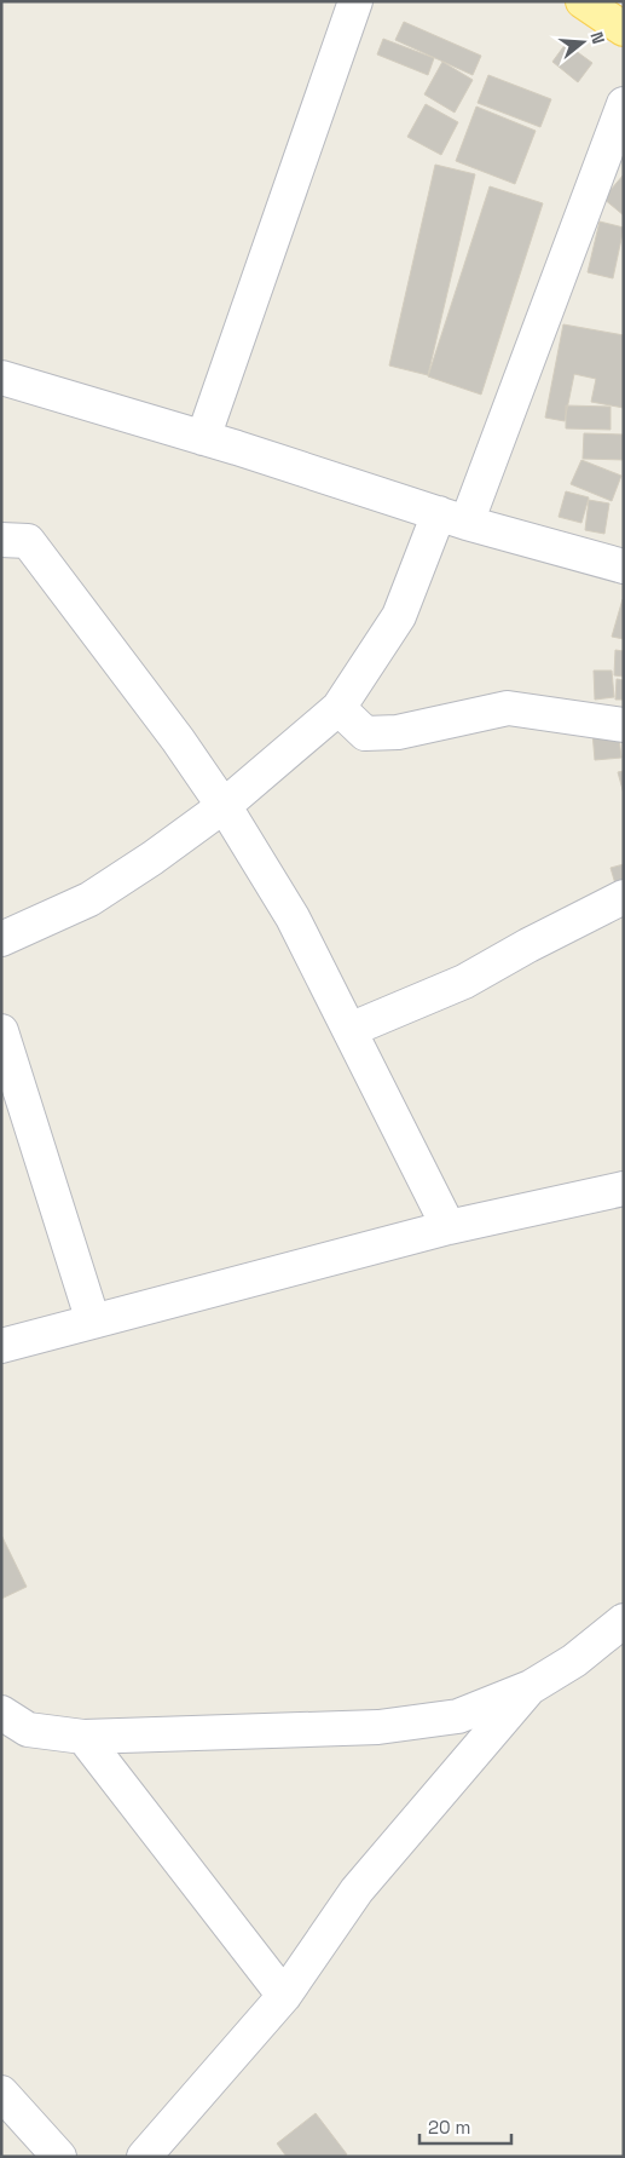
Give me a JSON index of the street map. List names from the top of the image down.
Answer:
{
  "scale_bar": "20 m",
  "north": "right"
}
